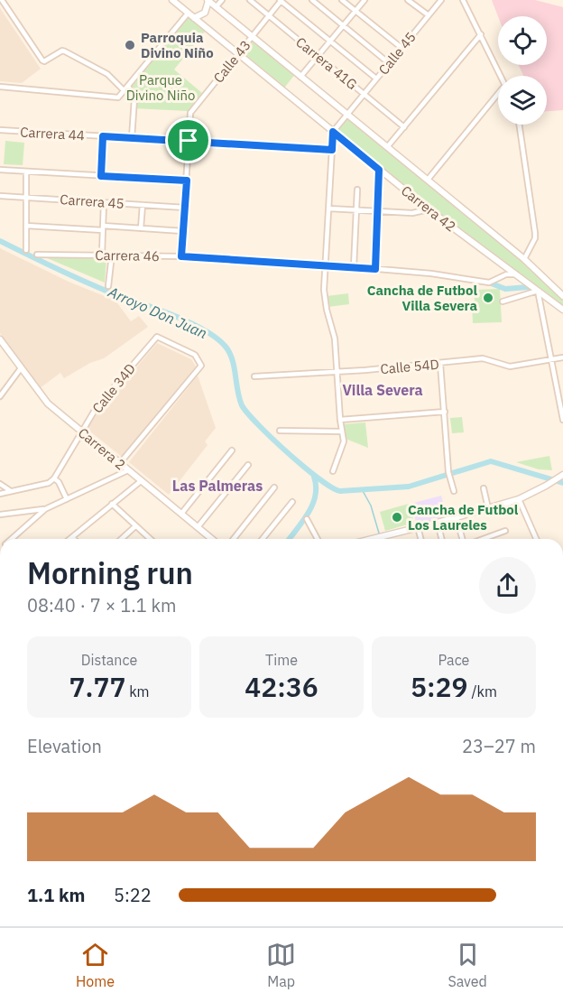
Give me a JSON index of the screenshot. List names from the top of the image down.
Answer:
{
  "streets": {
    "street": [
      "Calle 45",
      "Calle 43",
      "Carrera 41G",
      "Carrera 44",
      "Carrera 45",
      "Carrera 42",
      "Carrera 46",
      "Calle 54D",
      "Calle 34D",
      "Carrera 2"
    ]
  },
  "crossings": [
    ["Calle 45", "Carrera 41G"],
    ["Calle 45", "Carrera 42"],
    ["Calle 43", "Carrera 41G"],
    ["Calle 43", "Carrera 44"],
    ["Calle 43", "Carrera 45"],
    ["Calle 43", "Carrera 42"],
    ["Calle 43", "Carrera 46"],
    ["Carrera 42", "Carrera 46"],
    ["Calle 34D", "Carrera 2"]
  ],
  "districts": ["Villa Severa", "Las Palmeras"],
  "water": ["Arroyo Don Juan"],
  "parks": ["Parque Divino Niño"],
  "places": ["Parroquia Divino Niño", "Cancha de Futbol Villa Severa", "Cancha de Futbol Los Laureles"],
  "page": {
    "heading": ["Morning run", "08:40 · 7 × 1.1 km"],
    "stats": [
      ["Distance", "7.77 km"],
      ["Time", "42:36"],
      ["Pace", "5:29 /km"]
    ],
    "chart": ["Elevation", "23–27 m"],
    "list": [
      {
        "name": "1.1 km",
        "note": "5:22"
      }
    ],
    "tabs": ["Home", "Map", "Saved"]
  }
}
